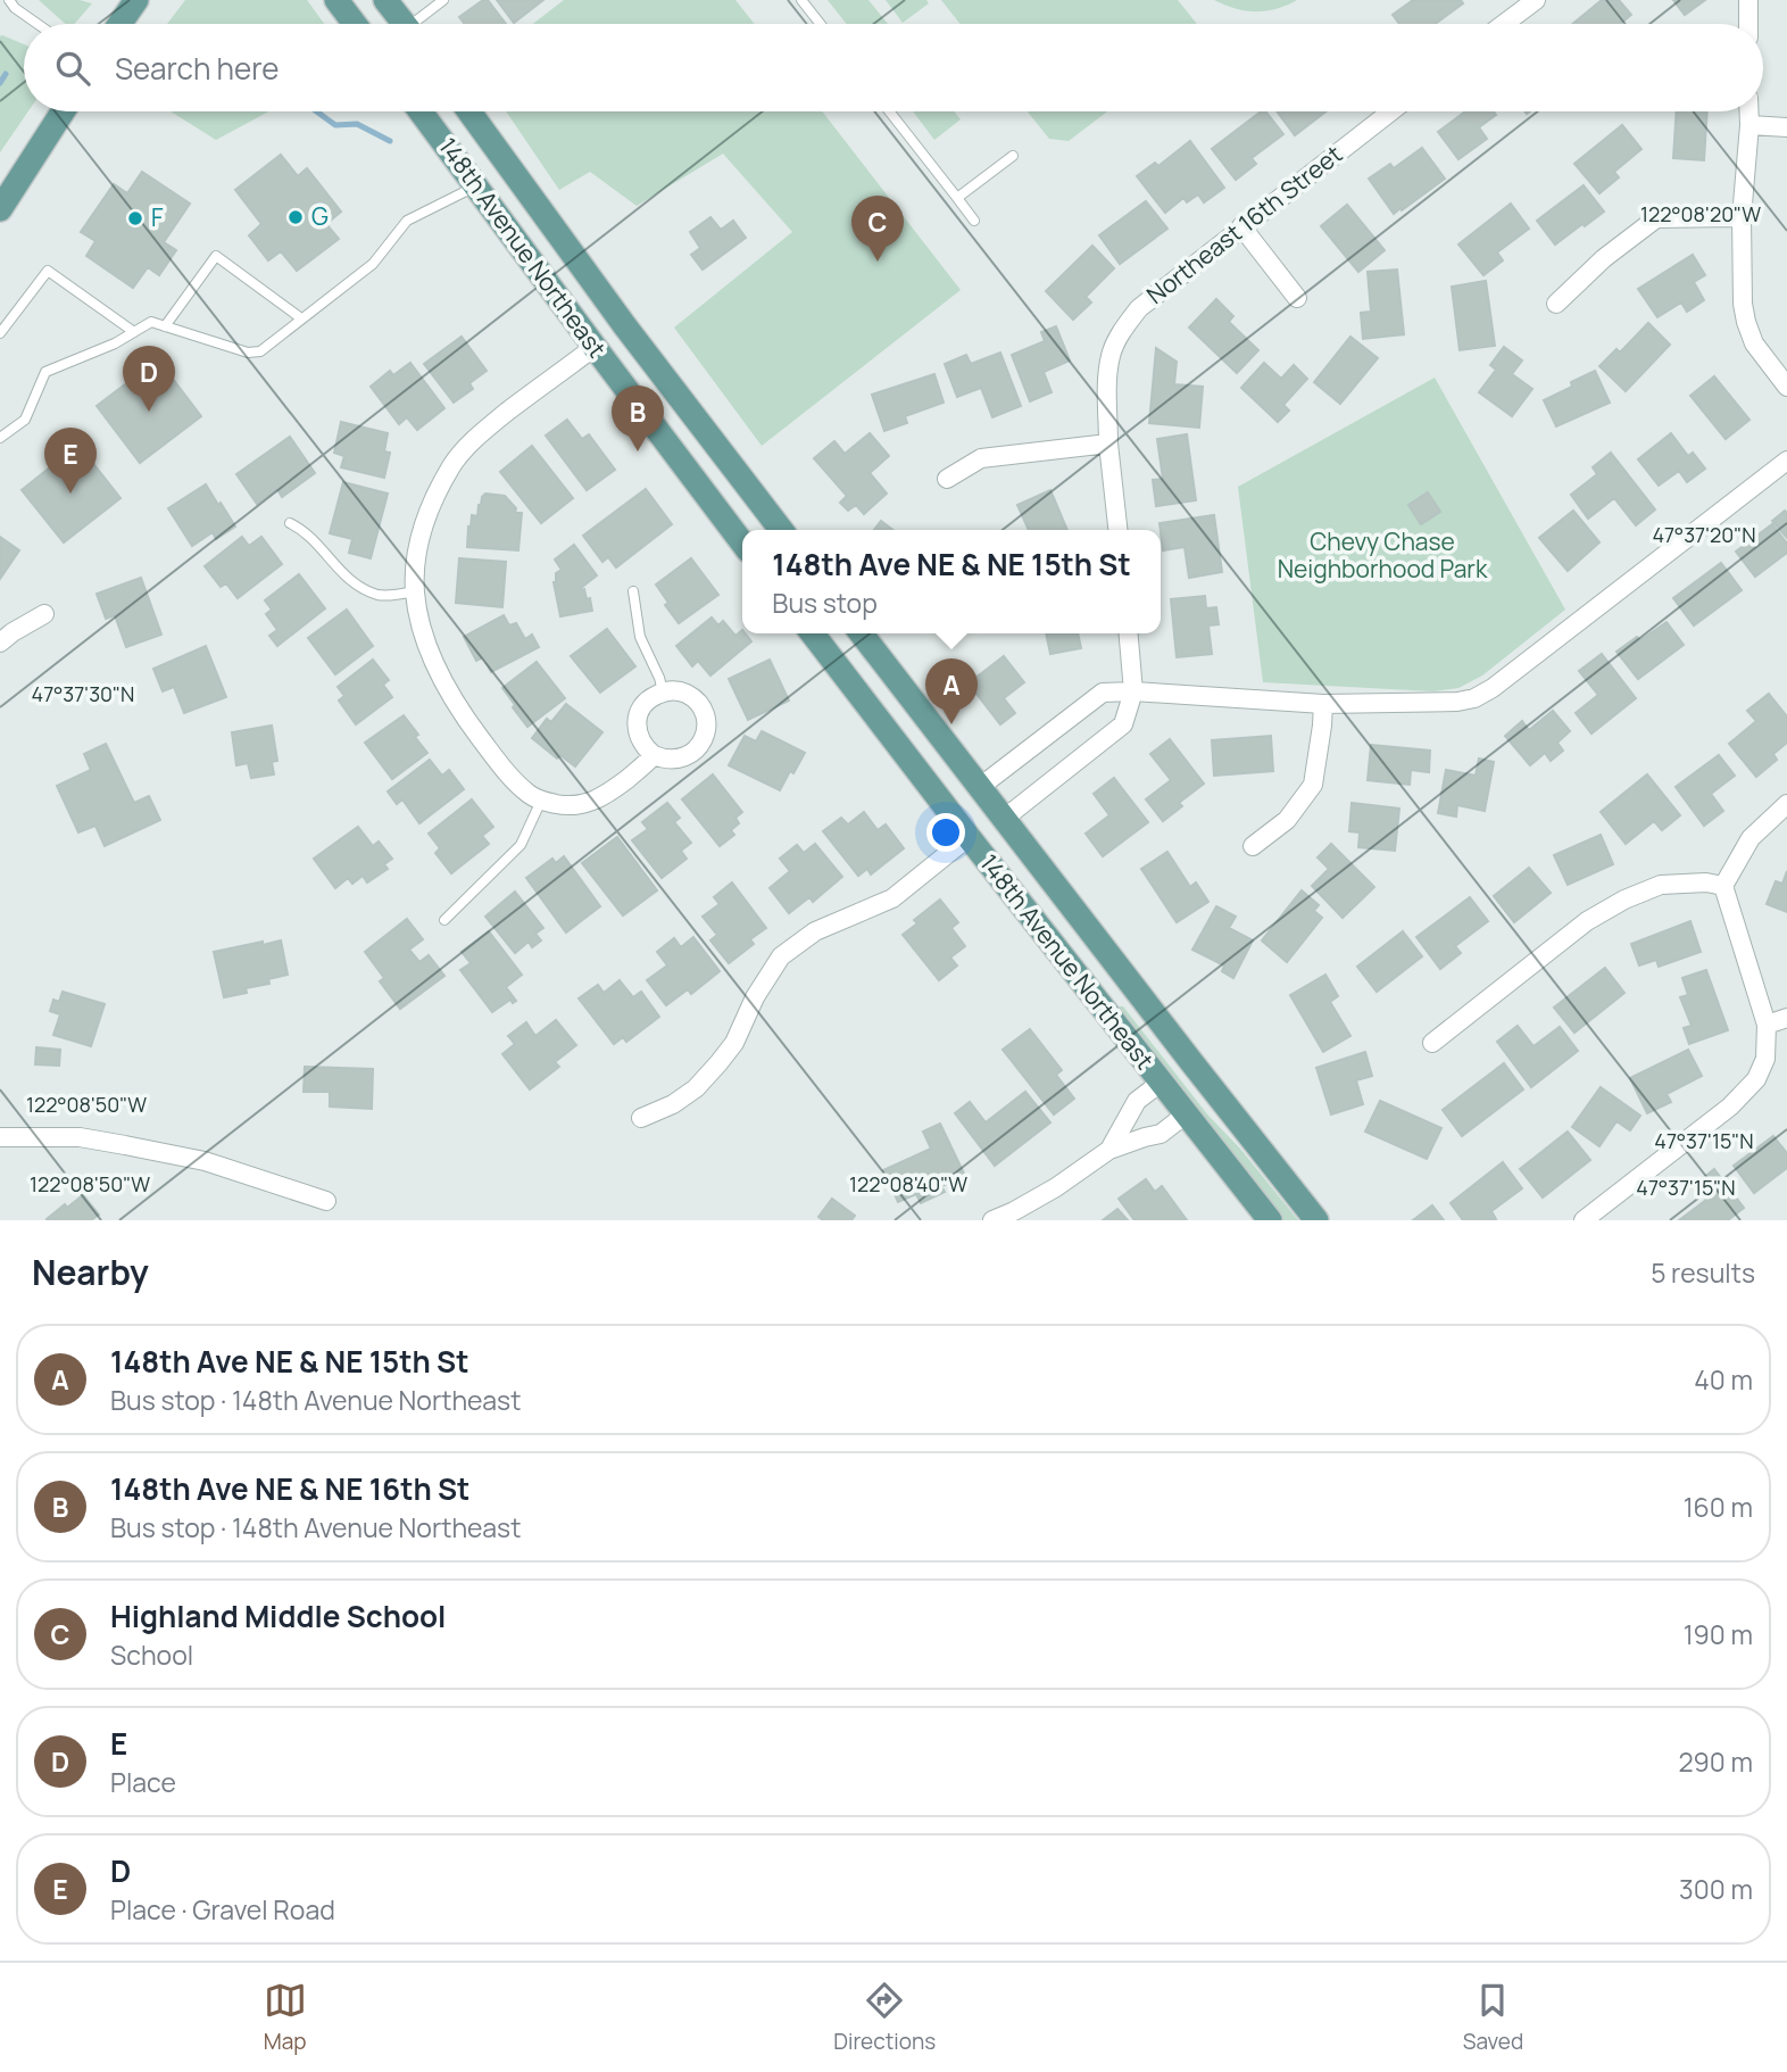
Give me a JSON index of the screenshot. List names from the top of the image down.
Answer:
{
  "streets": {
    "main road": ["148th Avenue Northeast"],
    "street": ["Northeast 16th Street"]
  },
  "parks": ["Chevy Chase Neighborhood Park"],
  "places": ["G", "F"],
  "page": {
    "search": "Search here",
    "pins": [
      "C",
      "D",
      "B",
      "E",
      "A"
    ],
    "popup": ["148th Ave NE & NE 15th St", "Bus stop"],
    "heading": ["Nearby", "5 results"],
    "list": [
      {
        "mark": "A",
        "name": "148th Ave NE & NE 15th St",
        "note": "Bus stop · 148th Avenue Northeast",
        "value": "40 m"
      },
      {
        "mark": "B",
        "name": "148th Ave NE & NE 16th St",
        "note": "Bus stop · 148th Avenue Northeast",
        "value": "160 m"
      },
      {
        "mark": "C",
        "name": "Highland Middle School",
        "note": "School",
        "value": "190 m"
      },
      {
        "mark": "D",
        "name": "E",
        "note": "Place",
        "value": "290 m"
      },
      {
        "mark": "E",
        "name": "D",
        "note": "Place · Gravel Road",
        "value": "300 m"
      }
    ],
    "nav": ["Map", "Directions", "Saved"]
  },
  "coordinates": [
    "122°08'20\"W",
    "47°37'20\"N",
    "47°37'30\"N",
    "122°08'50\"W",
    "47°37'15\"N",
    "122°08'40\"W"
  ]
}
